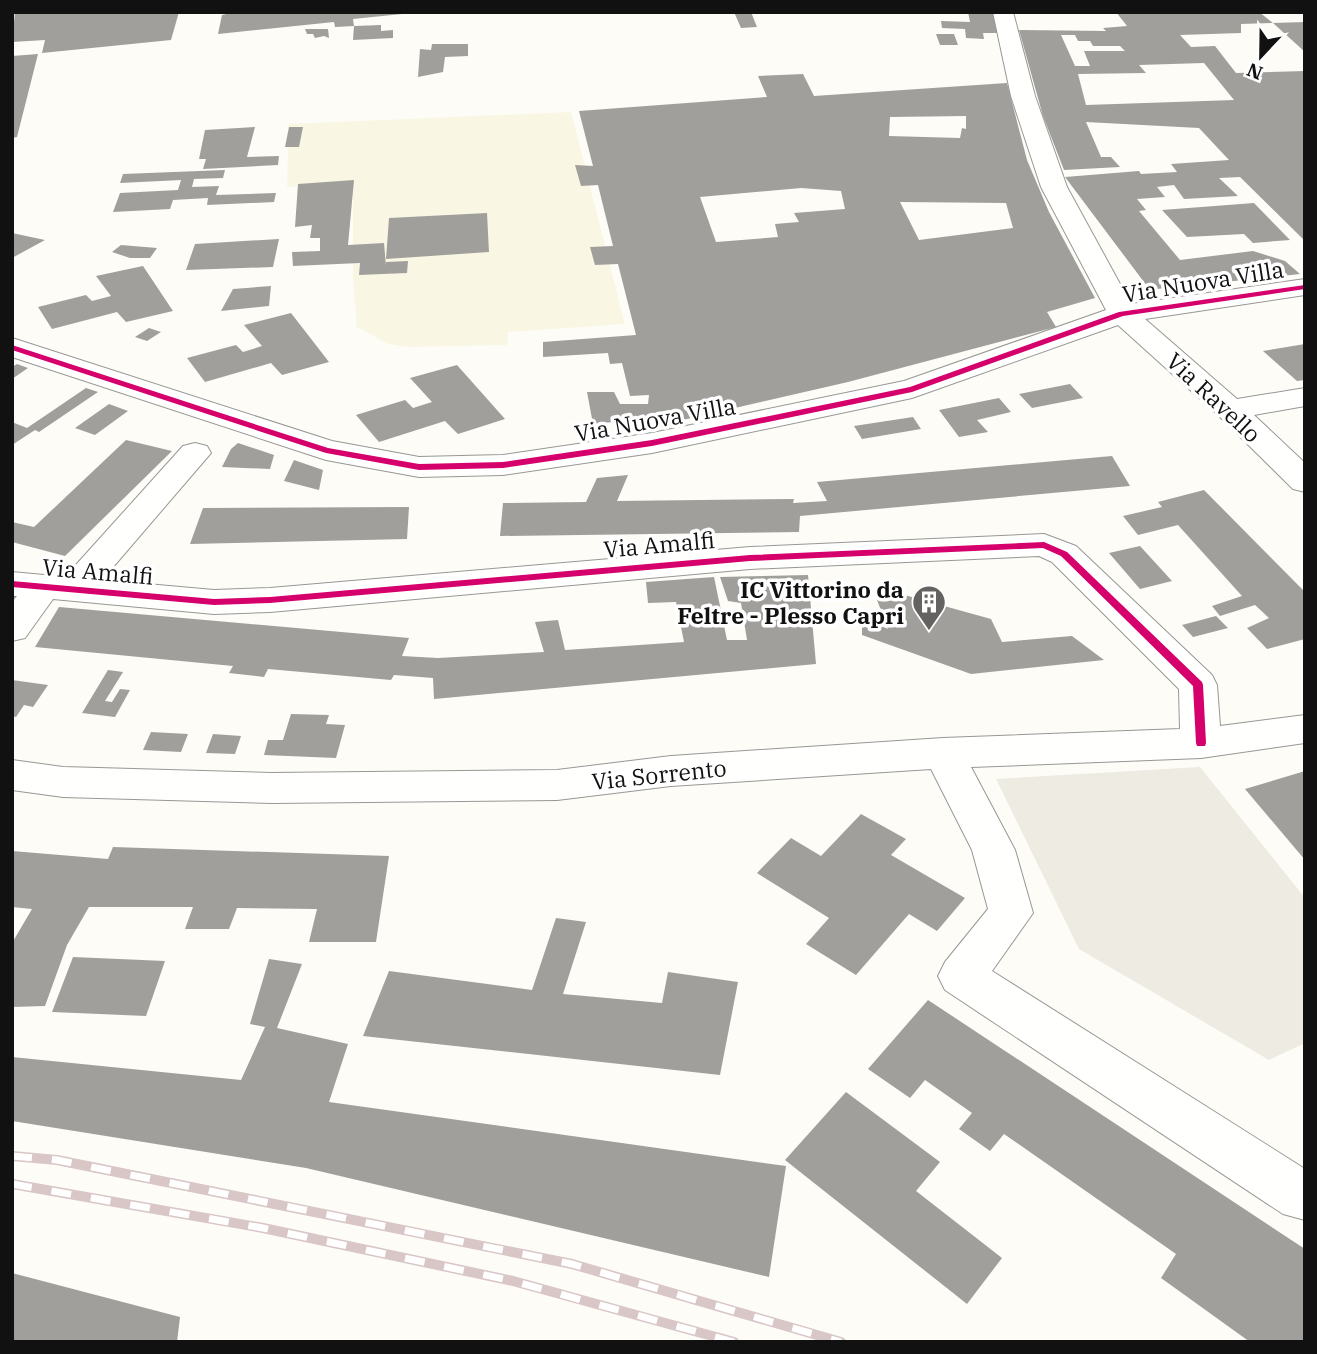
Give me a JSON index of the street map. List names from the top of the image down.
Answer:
{
  "streets": {
    "street": [
      "Via Nuova Villa",
      "Via Ravello",
      "Via Amalfi",
      "Via Sorrento"
    ]
  },
  "crossings": [
    ["Via Nuova Villa", "Via Ravello"],
    ["Via Amalfi", "Via Sorrento"]
  ],
  "places": {
    "building": ["IC Vittorino da Feltre - Plesso Capri"]
  },
  "north": "bottom"
}
